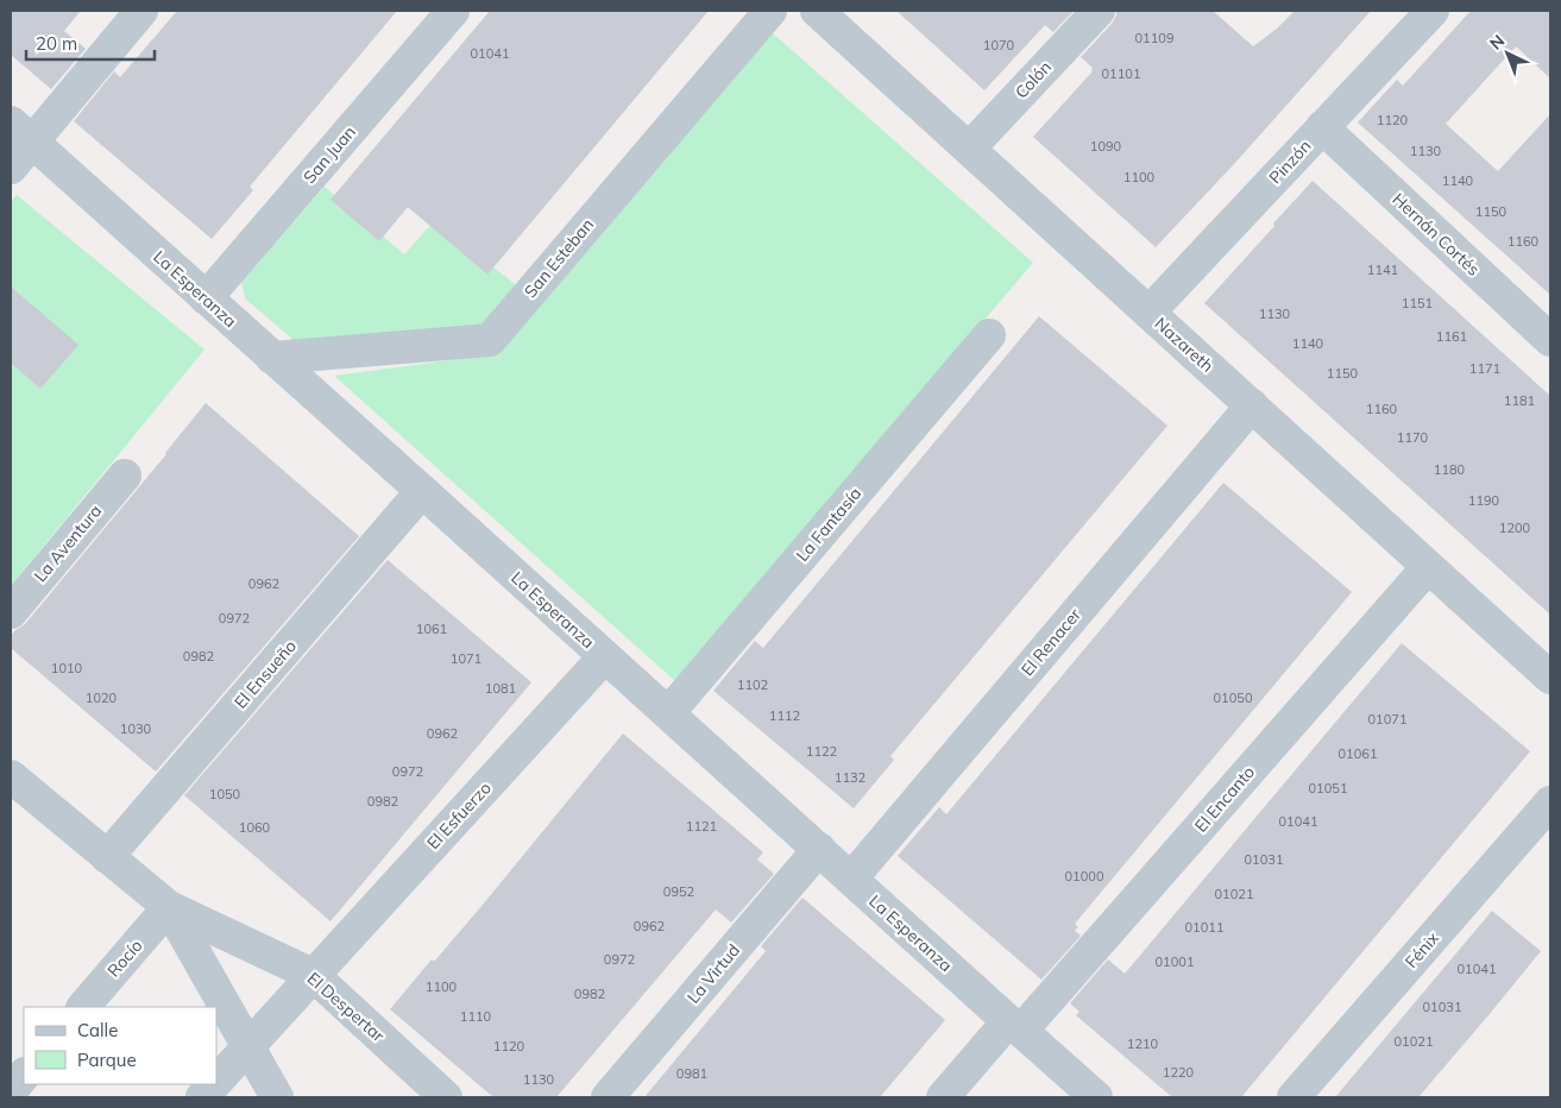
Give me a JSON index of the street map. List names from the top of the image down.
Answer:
{
  "streets": {
    "street": [
      "Colón",
      "San Juan",
      "Pinzón",
      "Hernán Cortés",
      "San Esteban",
      "La Esperanza",
      "Nazareth",
      "La Fantasía",
      "La Aventura",
      "El Renacer",
      "El Ensueño",
      "El Encanto",
      "El Esfuerzo",
      "Fénix",
      "Rocío",
      "La Virtud",
      "El Despertar"
    ]
  },
  "crossings": [
    ["Colón", "Nazareth"],
    ["San Juan", "La Esperanza"],
    ["Pinzón", "Hernán Cortés"],
    ["Pinzón", "Nazareth"],
    ["San Esteban", "La Esperanza"],
    ["La Esperanza", "La Fantasía"],
    ["La Esperanza", "El Renacer"],
    ["La Esperanza", "El Ensueño"],
    ["La Esperanza", "El Encanto"],
    ["La Esperanza", "El Esfuerzo"],
    ["La Esperanza", "La Virtud"],
    ["Nazareth", "El Renacer"],
    ["Nazareth", "El Encanto"],
    ["El Esfuerzo", "El Despertar"],
    ["Rocío", "El Despertar"]
  ],
  "house_numbers": [
    "01109",
    "1070",
    "01041",
    "01101",
    "1120",
    "1090",
    "1130",
    "1100",
    "1140",
    "1150",
    "1160",
    "1141",
    "1151",
    "1130",
    "1161",
    "1140",
    "1171",
    "1150",
    "1181",
    "1160",
    "1170",
    "1180",
    "1190",
    "1200",
    "0962",
    "0972",
    "1061",
    "0982",
    "1071",
    "1010",
    "1102",
    "1081",
    "1020",
    "01050",
    "1112",
    "01071",
    "1030",
    "0962",
    "1122",
    "01061",
    "0972",
    "1132",
    "01051",
    "1050",
    "0982",
    "01041",
    "1121",
    "1060",
    "01031",
    "01000",
    "0952",
    "01021",
    "0962",
    "01011",
    "0972",
    "01001",
    "01041",
    "1100",
    "0982",
    "01031",
    "1110",
    "01021",
    "1210",
    "1120",
    "1220",
    "0981",
    "1130"
  ],
  "legend": ["Calle", "Parque"],
  "scale_bar": "20 m",
  "north": "top left"
}
